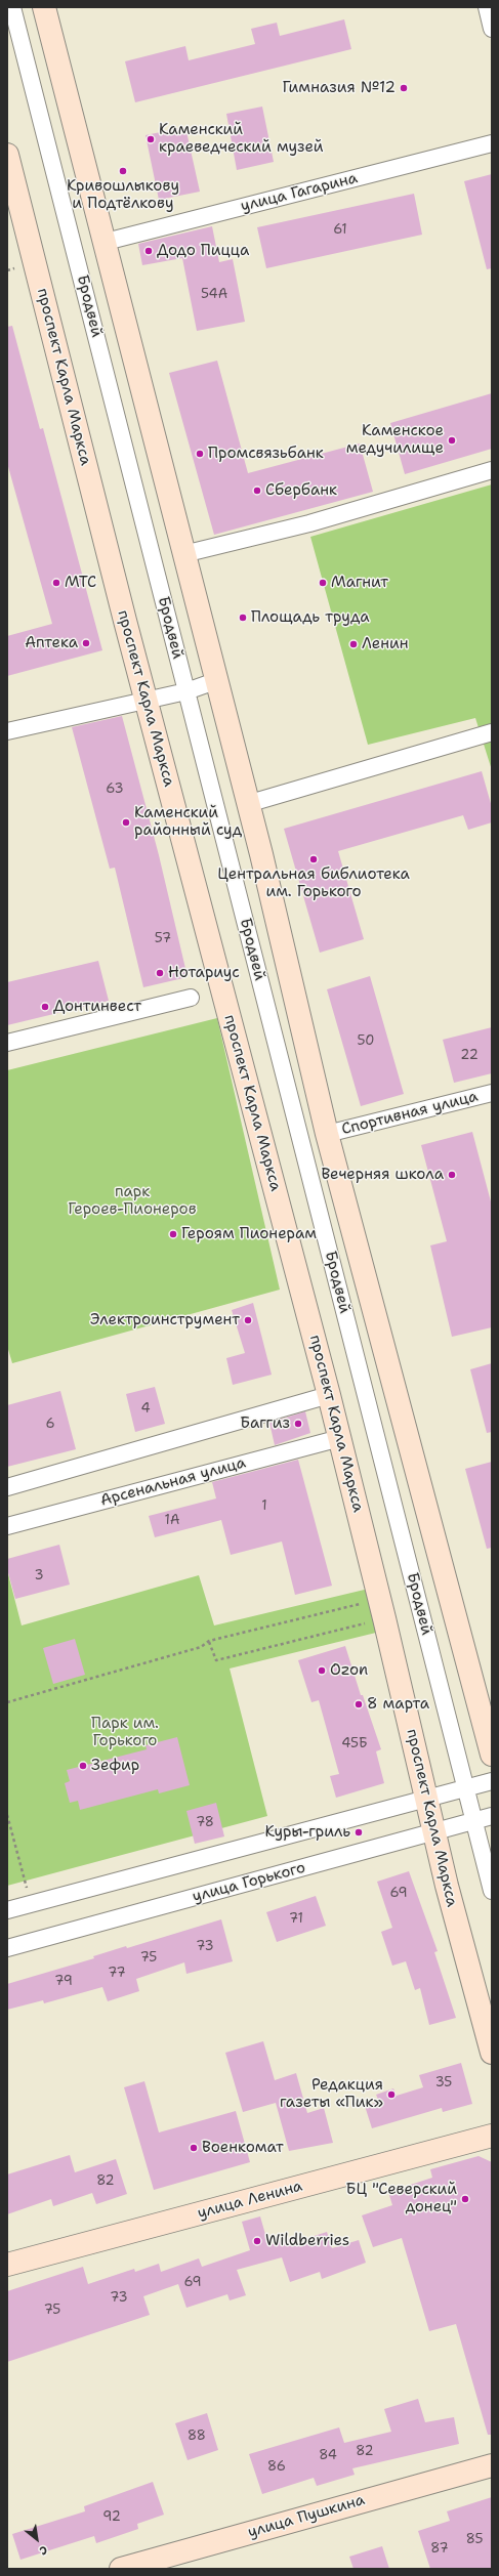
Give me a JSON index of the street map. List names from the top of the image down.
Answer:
{
  "streets": {
    "street": [
      "улица Гагарина",
      "Бродвей",
      "проспект Карла Маркса",
      "Спортивная улица",
      "Арсенальная улица",
      "улица Горького",
      "улица Ленина",
      "улица Пушкина"
    ]
  },
  "crossings": [
    ["Бродвей", "улица Горького"],
    ["проспект Карла Маркса", "Арсенальная улица"],
    ["проспект Карла Маркса", "улица Горького"]
  ],
  "parks": ["парк Героев-Пионеров", "Парк им. Горького"],
  "places": [
    "Гимназия №12",
    "Каменский краеведческий музей",
    "Кривошлыкову и Подтёлкову",
    "Додо Пицца",
    "Каменское медучилище",
    "Промсвязьбанк",
    "Сбербанк",
    "МТС",
    "Магнит",
    "Площадь труда",
    "Аптека",
    "Ленин",
    "Каменский районный суд",
    "Центральная библиотека им. Горького",
    "Нотариус",
    "Донтинвест",
    "Вечерняя школа",
    "Героям Пионерам",
    "Электроинструмент",
    "Баггиз",
    "Ozon",
    "8 марта",
    "Зефир",
    "Куры-гриль",
    "Редакция газеты «Пик»",
    "Военкомат",
    "БЦ \"Северский донец\"",
    "Wildberries"
  ],
  "house_numbers": [
    "61",
    "54А",
    "63",
    "57",
    "50",
    "22",
    "4",
    "6",
    "1",
    "1А",
    "3",
    "45Б",
    "78",
    "69",
    "71",
    "73",
    "75",
    "77",
    "79",
    "35",
    "82",
    "69",
    "73",
    "75",
    "88",
    "82",
    "84",
    "86",
    "92",
    "85",
    "87"
  ],
  "north": "bottom right"
}
